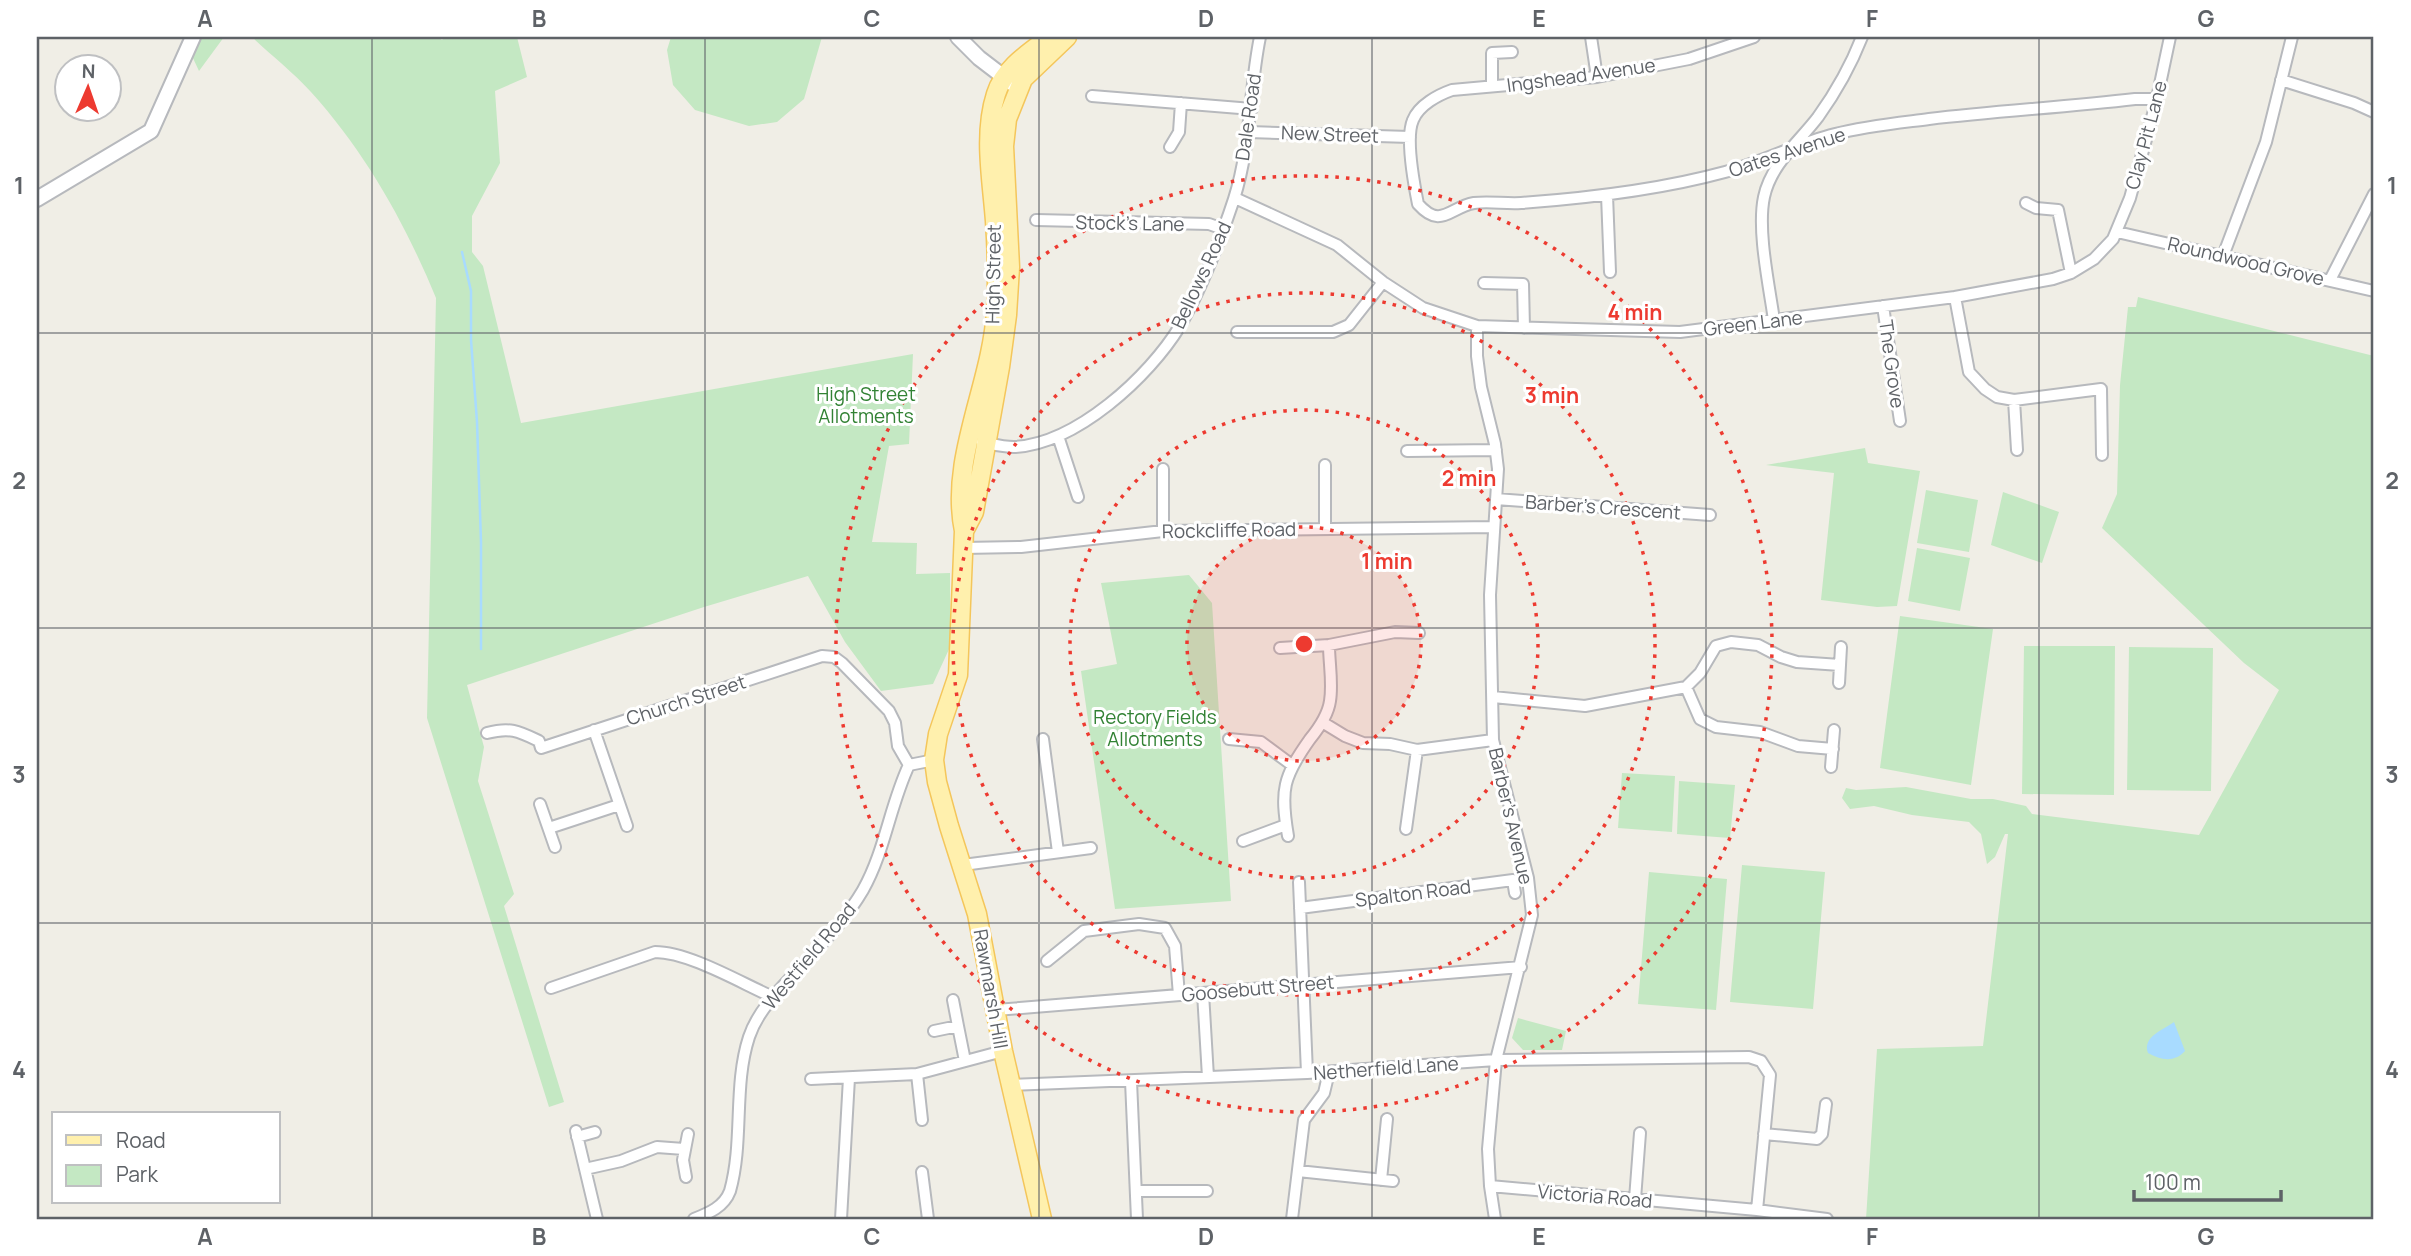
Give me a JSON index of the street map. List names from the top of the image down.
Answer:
{
  "streets": {
    "main road": ["High Street", "Rawmarsh Hill"],
    "street": [
      "Ingshead Avenue",
      "Dale Road",
      "New Street",
      "Clay Pit Lane",
      "Oates Avenue",
      "Stock's Lane",
      "Roundwood Grove",
      "Bellows Road",
      "Green Lane",
      "The Grove",
      "Barber's Crescent",
      "Rockcliffe Road",
      "Church Street",
      "Barber's Avenue",
      "Spalton Road",
      "Westfield Road",
      "Goosebutt Street",
      "Netherfield Lane",
      "Victoria Road"
    ]
  },
  "crossings": [
    ["Ingshead Avenue", "New Street"],
    ["Ingshead Avenue", "Oates Avenue"],
    ["Dale Road", "New Street"],
    ["Dale Road", "Bellows Road"],
    ["Dale Road", "Green Lane"],
    ["New Street", "Oates Avenue"],
    ["Clay Pit Lane", "Oates Avenue"],
    ["Clay Pit Lane", "Roundwood Grove"],
    ["Clay Pit Lane", "Green Lane"],
    ["Stock's Lane", "Bellows Road"],
    ["Roundwood Grove", "Green Lane"],
    ["High Street", "Bellows Road"],
    ["High Street", "Rockcliffe Road"],
    ["High Street", "Rawmarsh Hill"],
    ["Bellows Road", "Green Lane"],
    ["Green Lane", "The Grove"],
    ["Green Lane", "Barber's Avenue"],
    ["Barber's Crescent", "Barber's Avenue"],
    ["Rockcliffe Road", "Barber's Avenue"],
    ["Church Street", "Westfield Road"],
    ["Barber's Avenue", "Goosebutt Street"],
    ["Barber's Avenue", "Netherfield Lane"],
    ["Barber's Avenue", "Victoria Road"],
    ["Goosebutt Street", "Rawmarsh Hill"],
    ["Rawmarsh Hill", "Netherfield Lane"]
  ],
  "parks": ["High Street Allotments", "Rectory Fields Allotments"],
  "legend": ["Road", "Park"],
  "scale_bar": "100 m",
  "north": "top",
  "grid": {
    "columns": [
      "A",
      "B",
      "C",
      "D",
      "E",
      "F",
      "G"
    ],
    "rows": [
      "1",
      "2",
      "3",
      "4"
    ]
  },
  "rings": [
    "4 min",
    "3 min",
    "2 min",
    "1 min"
  ]
}
